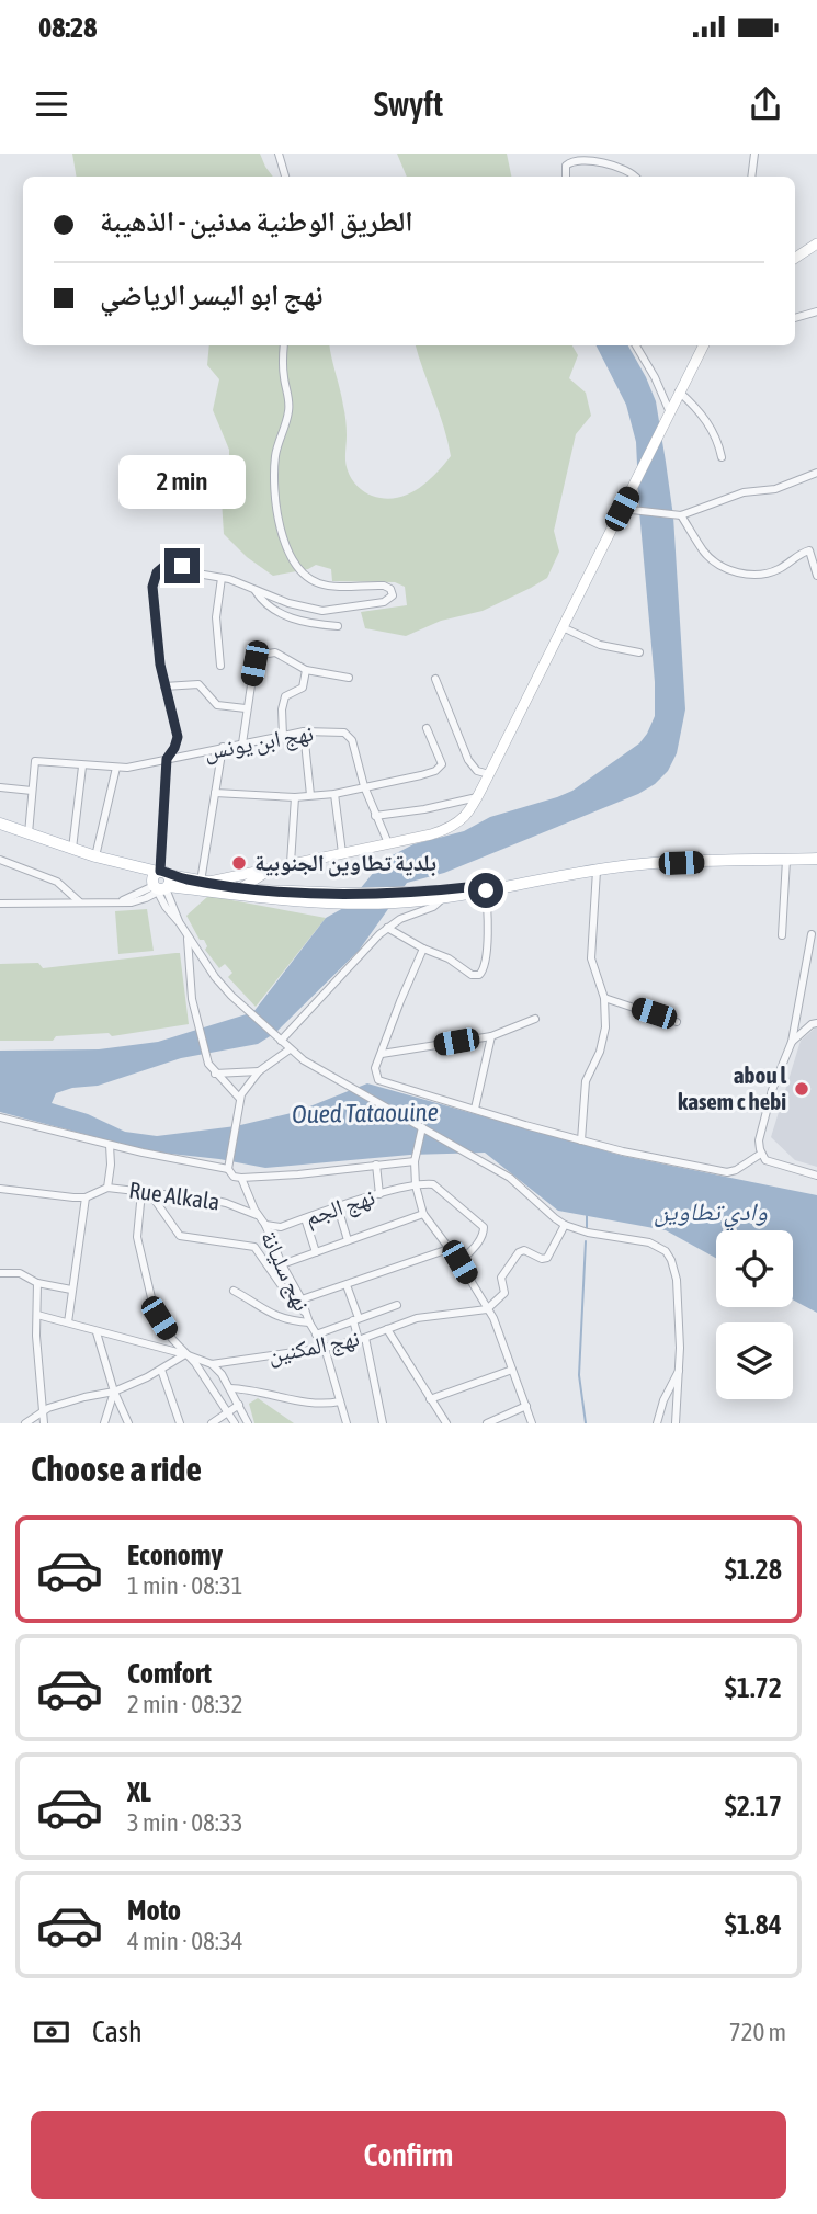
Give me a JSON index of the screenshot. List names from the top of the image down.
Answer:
{
  "streets": {
    "street": [
      "نهج ابن يونس",
      "Rue Alkala",
      "نهج الجم",
      "نهج سليانة",
      "نهج المكنين"
    ]
  },
  "crossings": [
    ["Rue Alkala", "نهج سليانة"],
    ["نهج الجم", "نهج سليانة"],
    ["نهج سليانة", "نهج المكنين"]
  ],
  "water": ["Oued Tataouine", "وادي تطاوين"],
  "places": ["بلدية تطاوين الجنوبية", "abou l kasem c hebi"],
  "page": {
    "status": "08:28",
    "header": "Swyft",
    "banner": ["الطريق الوطنية مدنين - الذهيبة", "نهج ابو اليسر الرياضي"],
    "bubble": "2 min",
    "heading": "Choose a ride",
    "list": [
      {
        "name": "Economy",
        "note": "1 min · 08:31",
        "value": "$1.28"
      },
      {
        "name": "Comfort",
        "note": "2 min · 08:32",
        "value": "$1.72"
      },
      {
        "name": "XL",
        "note": "3 min · 08:33",
        "value": "$2.17"
      },
      {
        "name": "Moto",
        "note": "4 min · 08:34",
        "value": "$1.84"
      }
    ],
    "pay": ["Cash", "720 m"],
    "buttons": "Confirm"
  }
}
